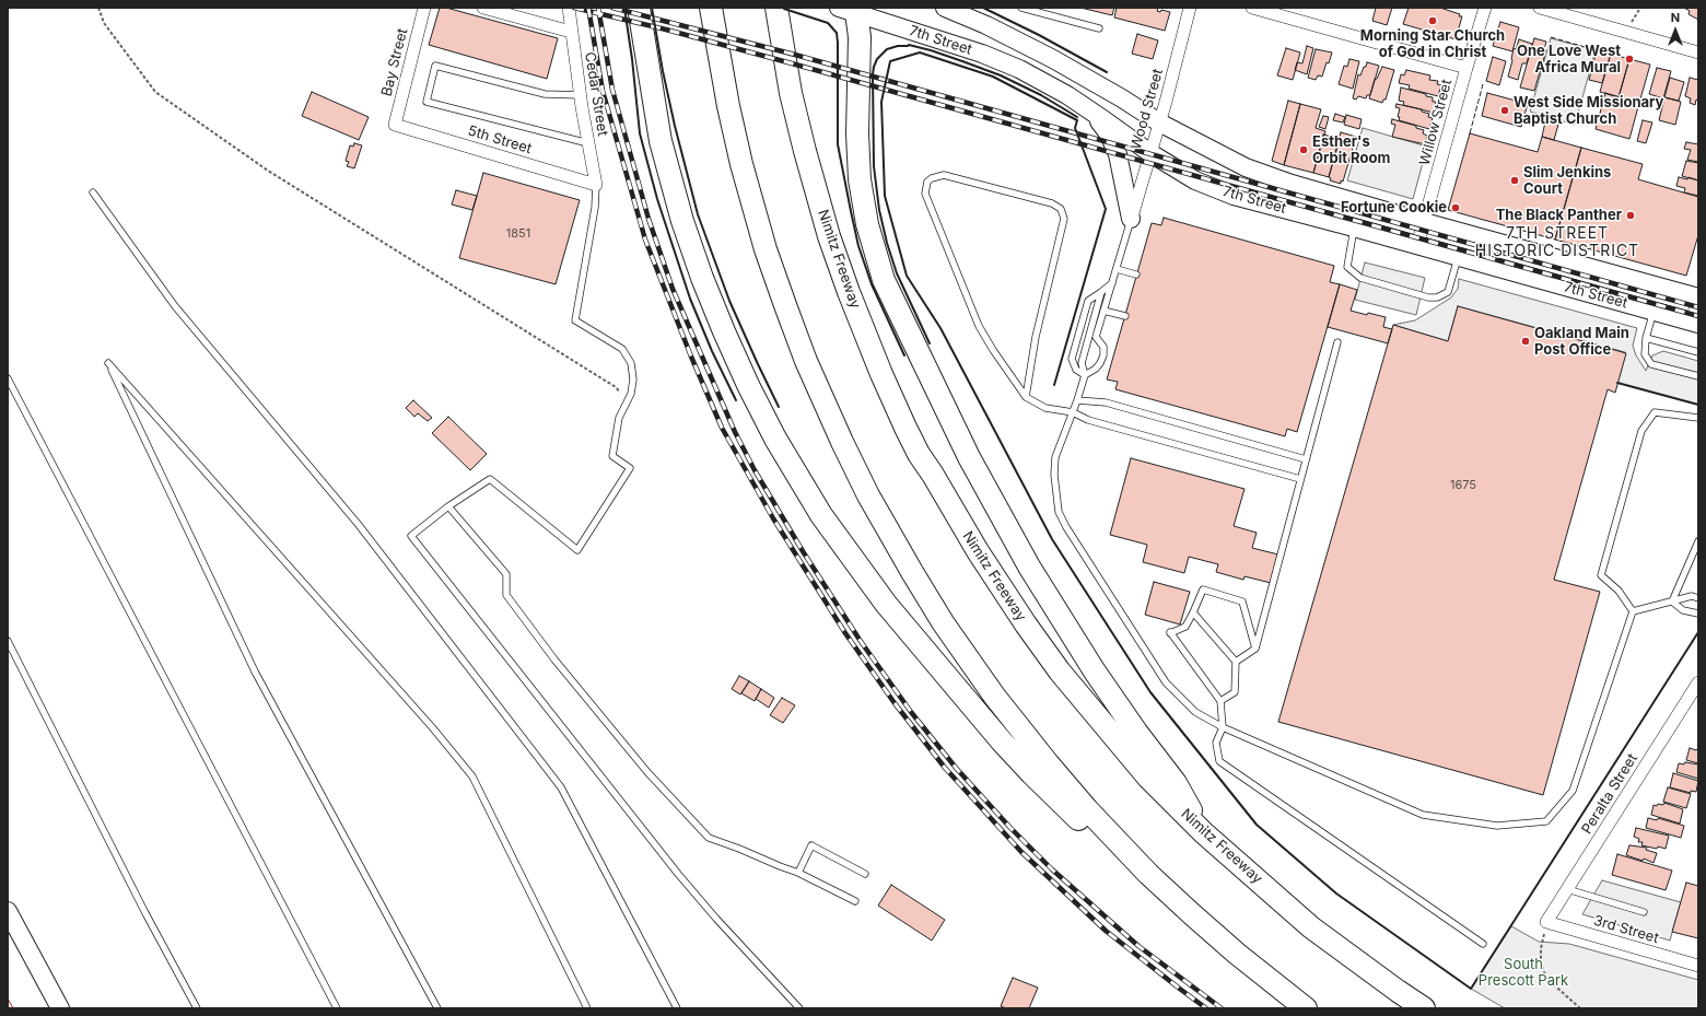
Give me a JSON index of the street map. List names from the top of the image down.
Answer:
{
  "streets": {
    "highway": ["Nimitz Freeway"],
    "main road": ["7th Street"],
    "street": [
      "Bay Street",
      "Cedar Street",
      "Wood Street",
      "Willow Street",
      "5th Street",
      "Peralta Street",
      "3rd Street"
    ]
  },
  "crossings": [
    ["7th Street", "Wood Street"],
    ["7th Street", "Willow Street"],
    ["Bay Street", "5th Street"],
    ["Cedar Street", "5th Street"],
    ["Peralta Street", "3rd Street"]
  ],
  "districts": ["7TH STREET HISTORIC DISTRICT"],
  "parks": ["South Prescott Park"],
  "places": [
    "Morning Star Church of God in Christ",
    "One Love West Africa Mural",
    "West Side Missionary Baptist Church",
    "Esther's Orbit Room",
    "Slim Jenkins Court",
    "Fortune Cookie",
    "The Black Panther",
    "Oakland Main Post Office"
  ],
  "house_numbers": ["1851", "1675"],
  "north": "top"
}
